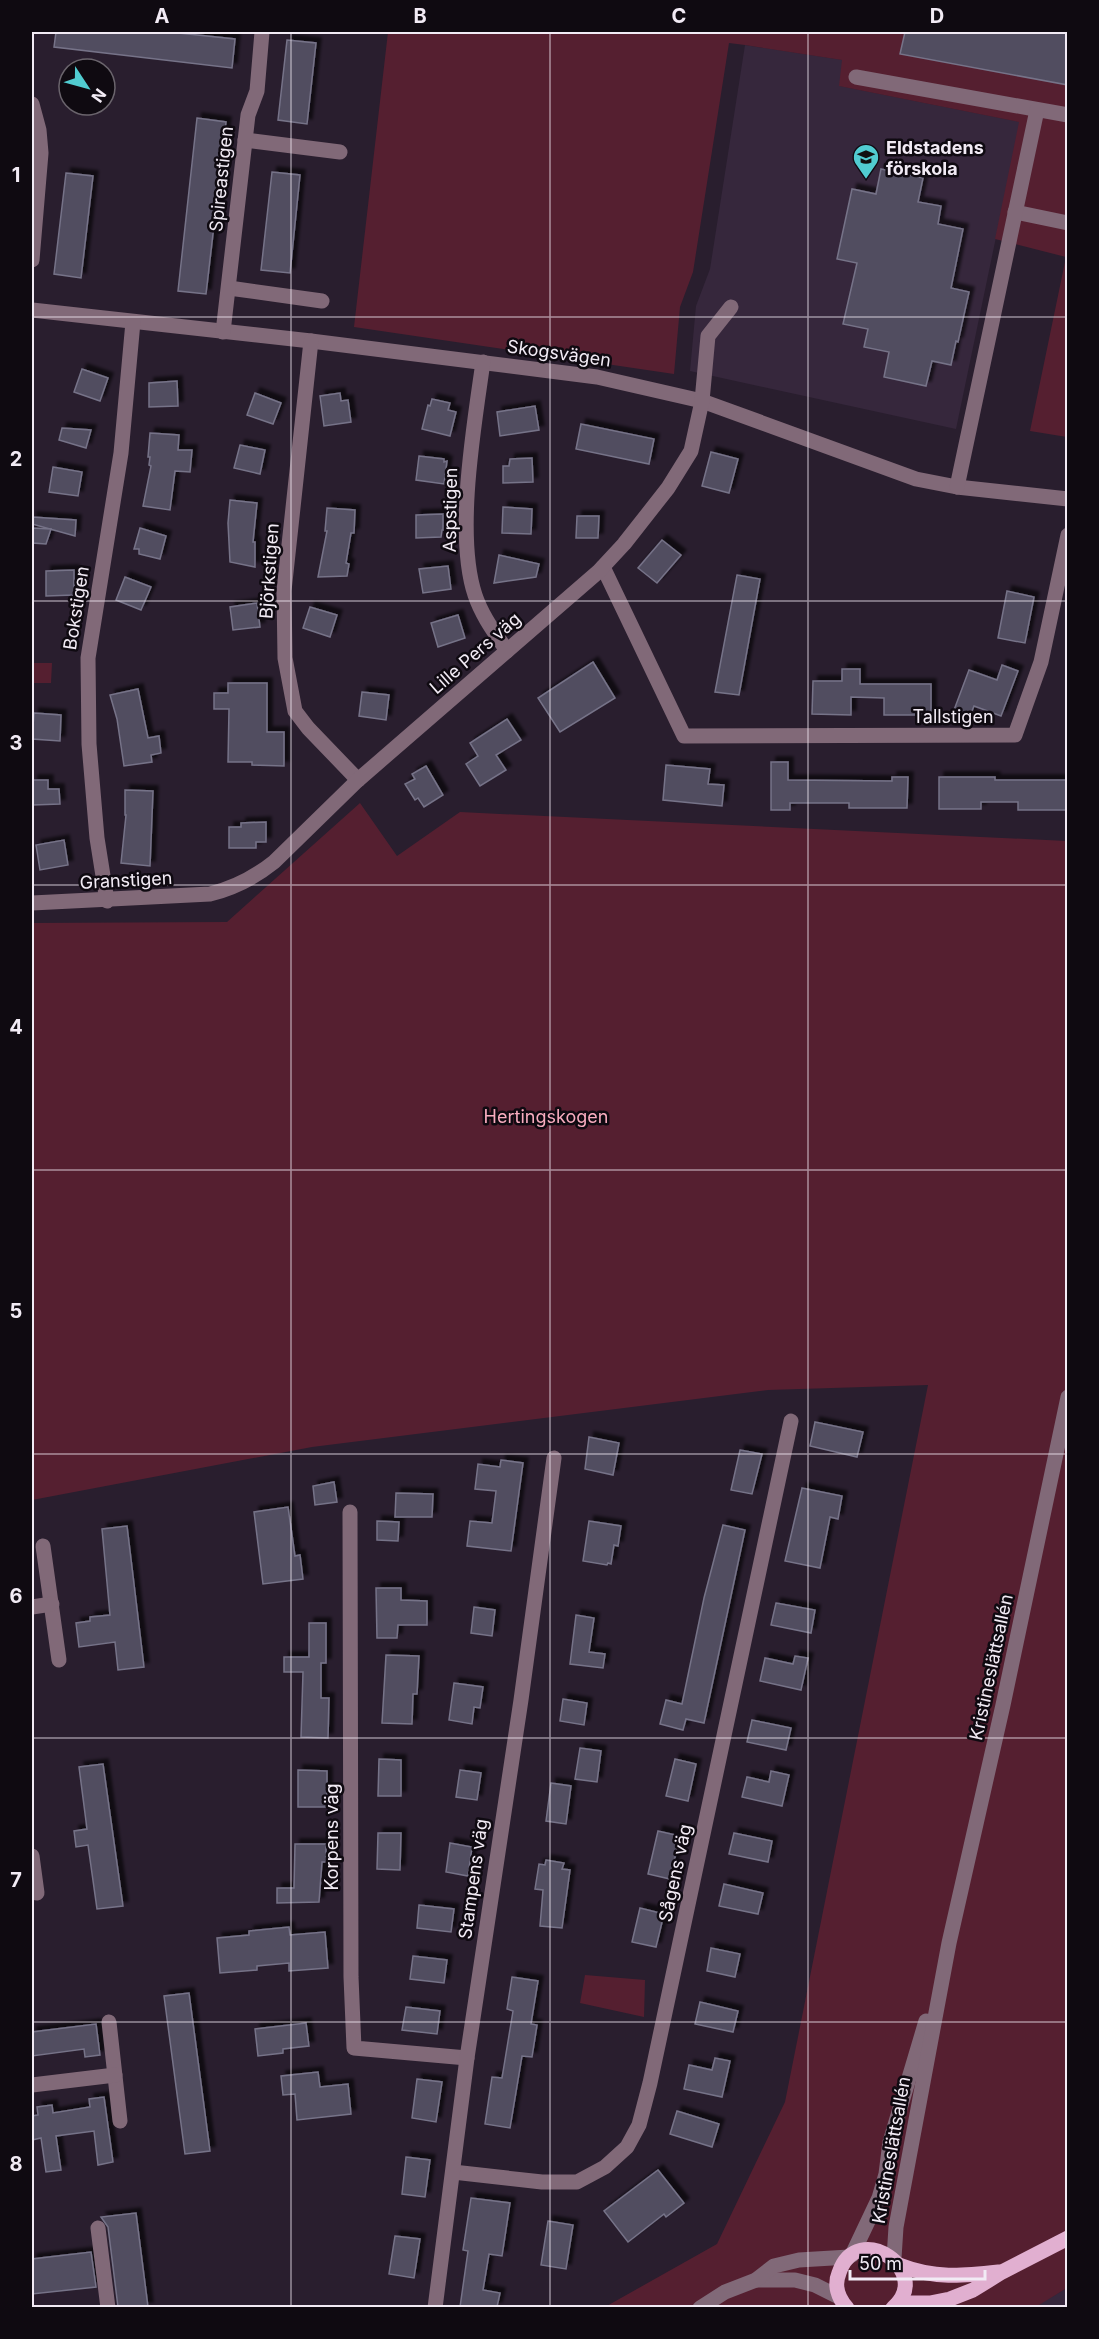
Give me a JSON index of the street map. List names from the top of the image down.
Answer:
{
  "streets": {
    "street": [
      "Spireastigen",
      "Skogsvägen",
      "Aspstigen",
      "Björkstigen",
      "Bokstigen",
      "Lille Pers väg",
      "Tallstigen",
      "Granstigen",
      "Kristineslättsallén",
      "Korpens väg",
      "Sågens väg",
      "Stampens väg"
    ]
  },
  "crossings": [
    ["Spireastigen", "Skogsvägen"],
    ["Skogsvägen", "Aspstigen"],
    ["Skogsvägen", "Björkstigen"],
    ["Skogsvägen", "Bokstigen"],
    ["Skogsvägen", "Lille Pers väg"],
    ["Aspstigen", "Lille Pers väg"],
    ["Björkstigen", "Lille Pers väg"],
    ["Bokstigen", "Granstigen"],
    ["Lille Pers väg", "Tallstigen"],
    ["Lille Pers väg", "Granstigen"],
    ["Korpens väg", "Stampens väg"],
    ["Sågens väg", "Stampens väg"]
  ],
  "parks": ["Hertingskogen"],
  "places": {
    "school or university": ["Eldstadens förskola"]
  },
  "scale_bar": "50 m",
  "north": "bottom right",
  "grid": {
    "columns": [
      "A",
      "B",
      "C",
      "D"
    ],
    "rows": [
      "1",
      "2",
      "3",
      "4",
      "5",
      "6",
      "7",
      "8"
    ]
  }
}
